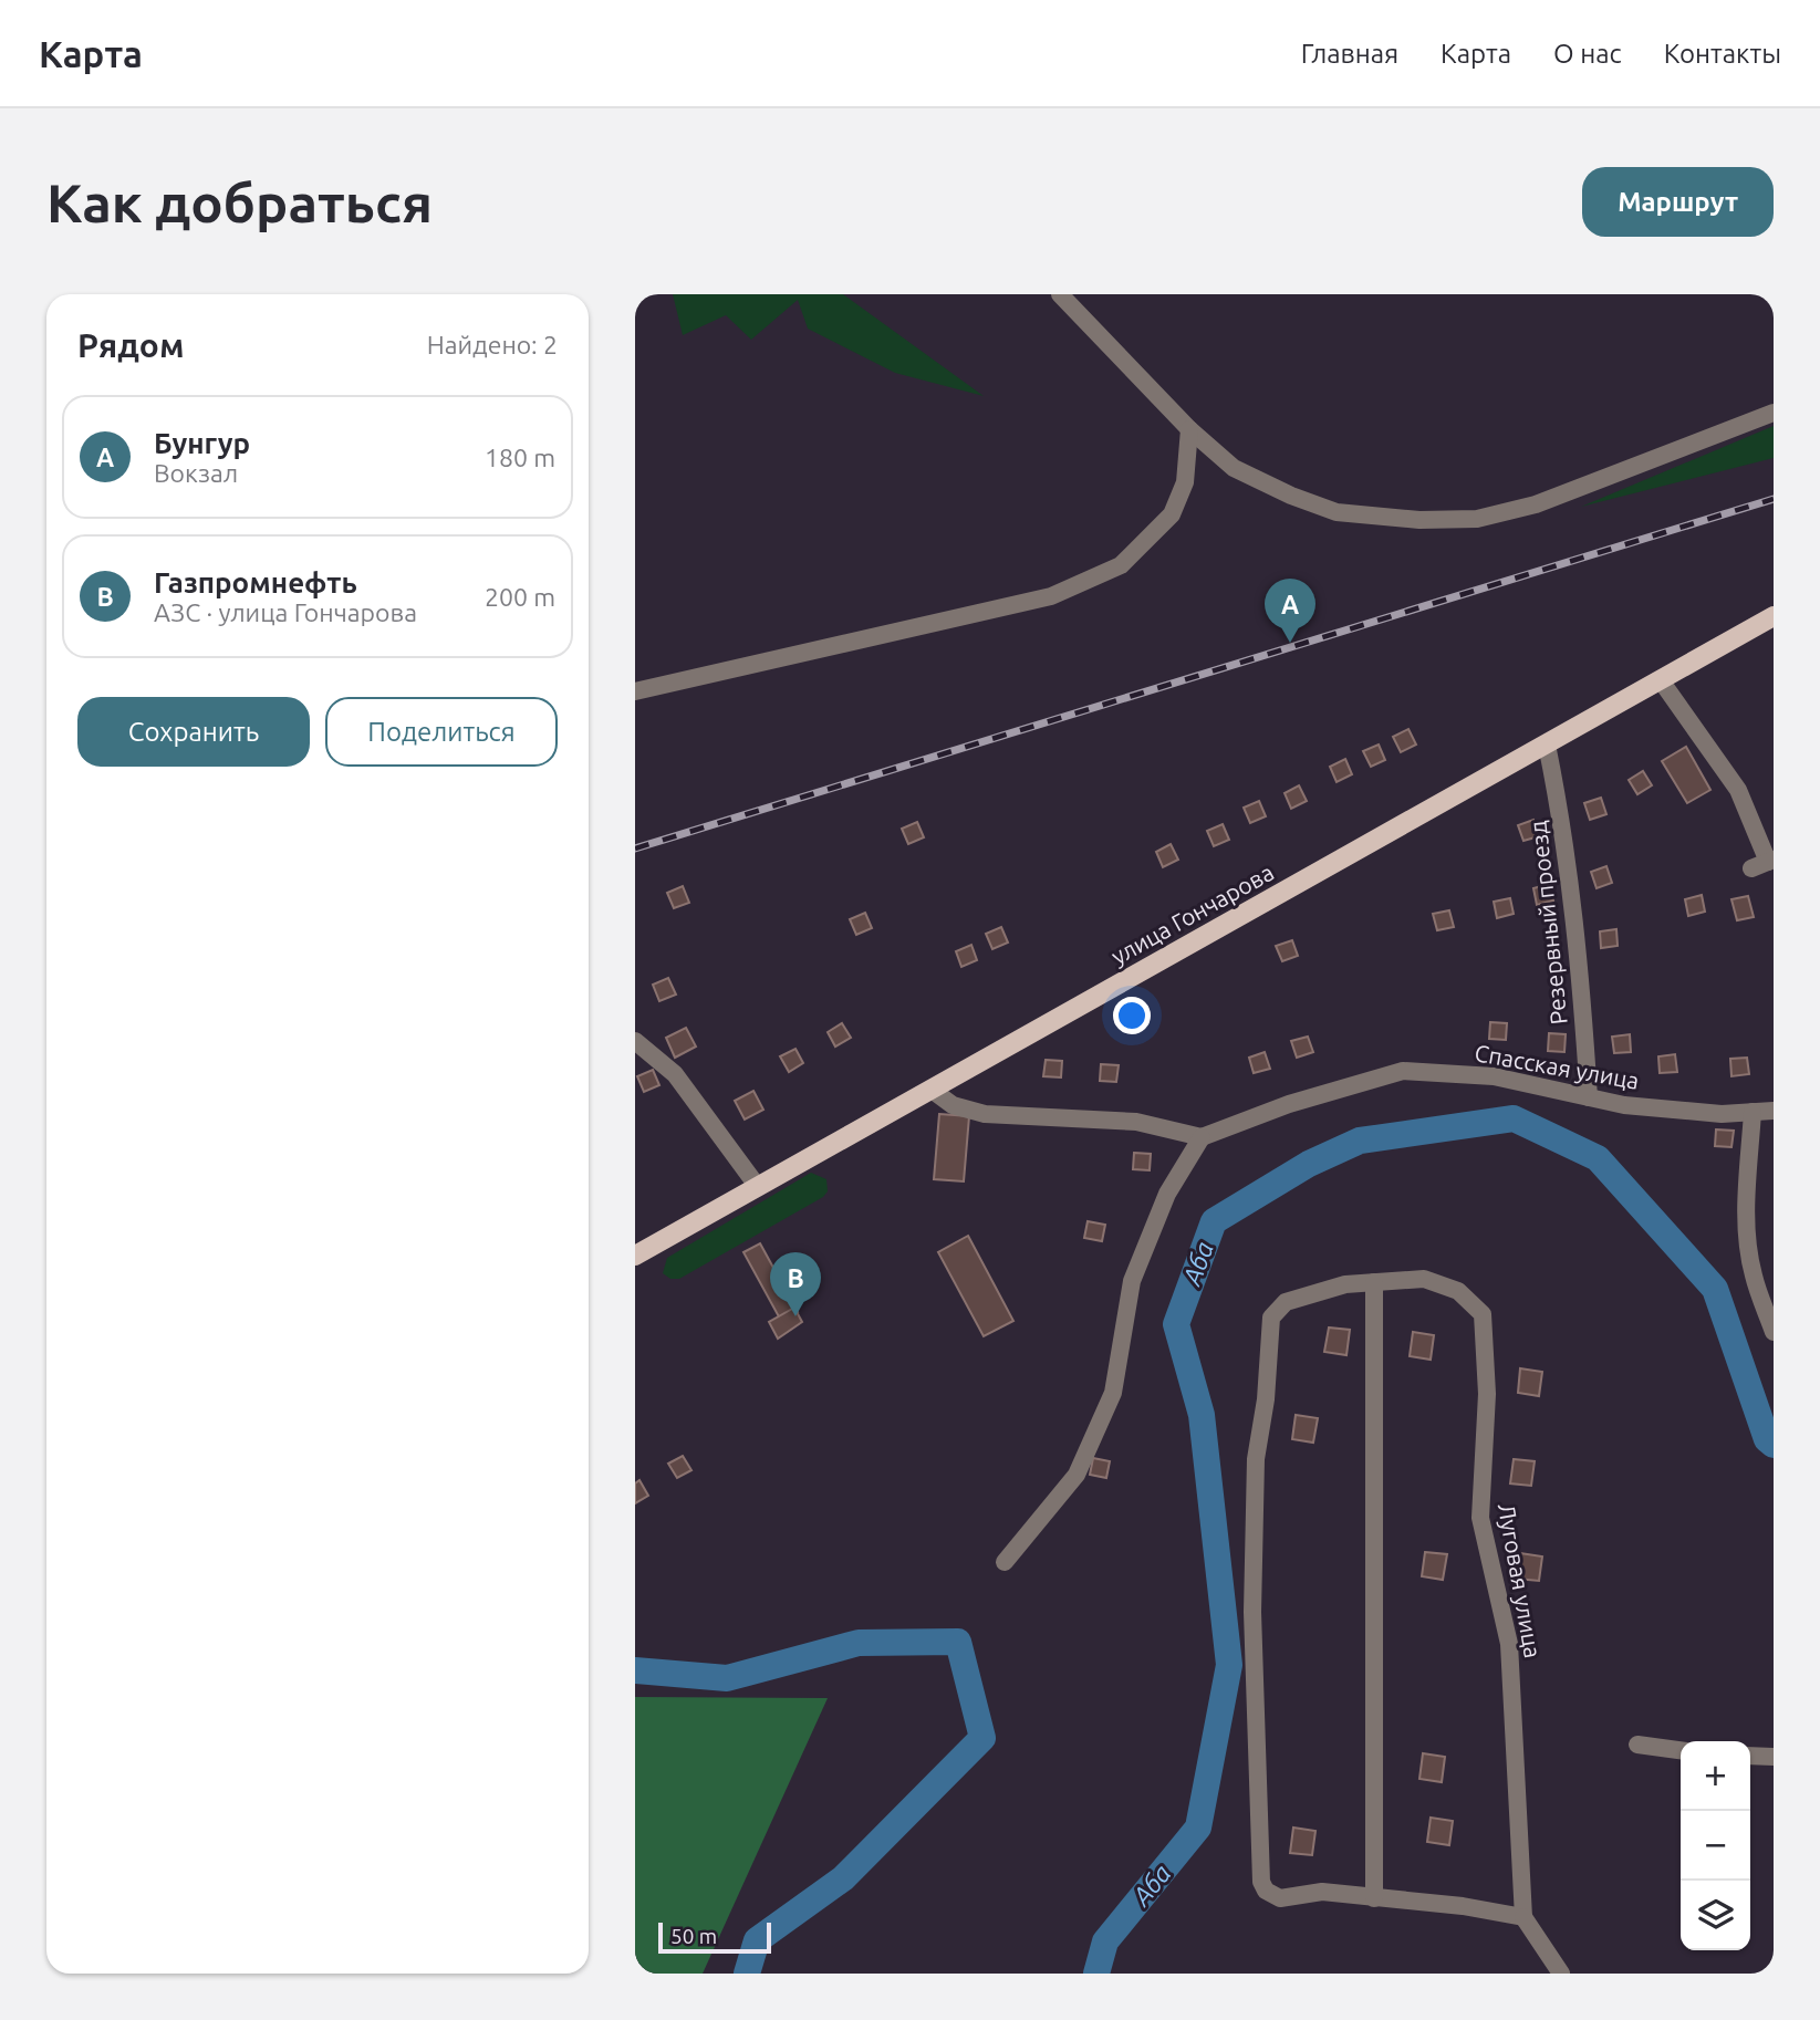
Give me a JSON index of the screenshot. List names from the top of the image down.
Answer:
{
  "streets": {
    "main road": ["улица Гончарова"],
    "street": ["Резервный проезд", "Спасская улица", "Луговая улица"]
  },
  "crossings": [
    ["улица Гончарова", "Резервный проезд"],
    ["Резервный проезд", "Спасская улица"]
  ],
  "water": ["Аба"],
  "scale_bar": "50 m",
  "page": {
    "header": "Карта",
    "nav": [
      "Главная",
      "Карта",
      "О нас",
      "Контакты"
    ],
    "buttons": [
      "Маршрут",
      ["Сохранить", "Поделиться"]
    ],
    "title": "Как добраться",
    "heading": ["Рядом", "Найдено: 2"],
    "list": [
      {
        "mark": "A",
        "name": "Бунгур",
        "note": "Вокзал",
        "value": "180 m"
      },
      {
        "mark": "B",
        "name": "Газпромнефть",
        "note": "АЗС · улица Гончарова",
        "value": "200 m"
      }
    ],
    "pins": ["A", "B"],
    "map_buttons": ["+", "−"],
    "scale": "50 m"
  }
}
